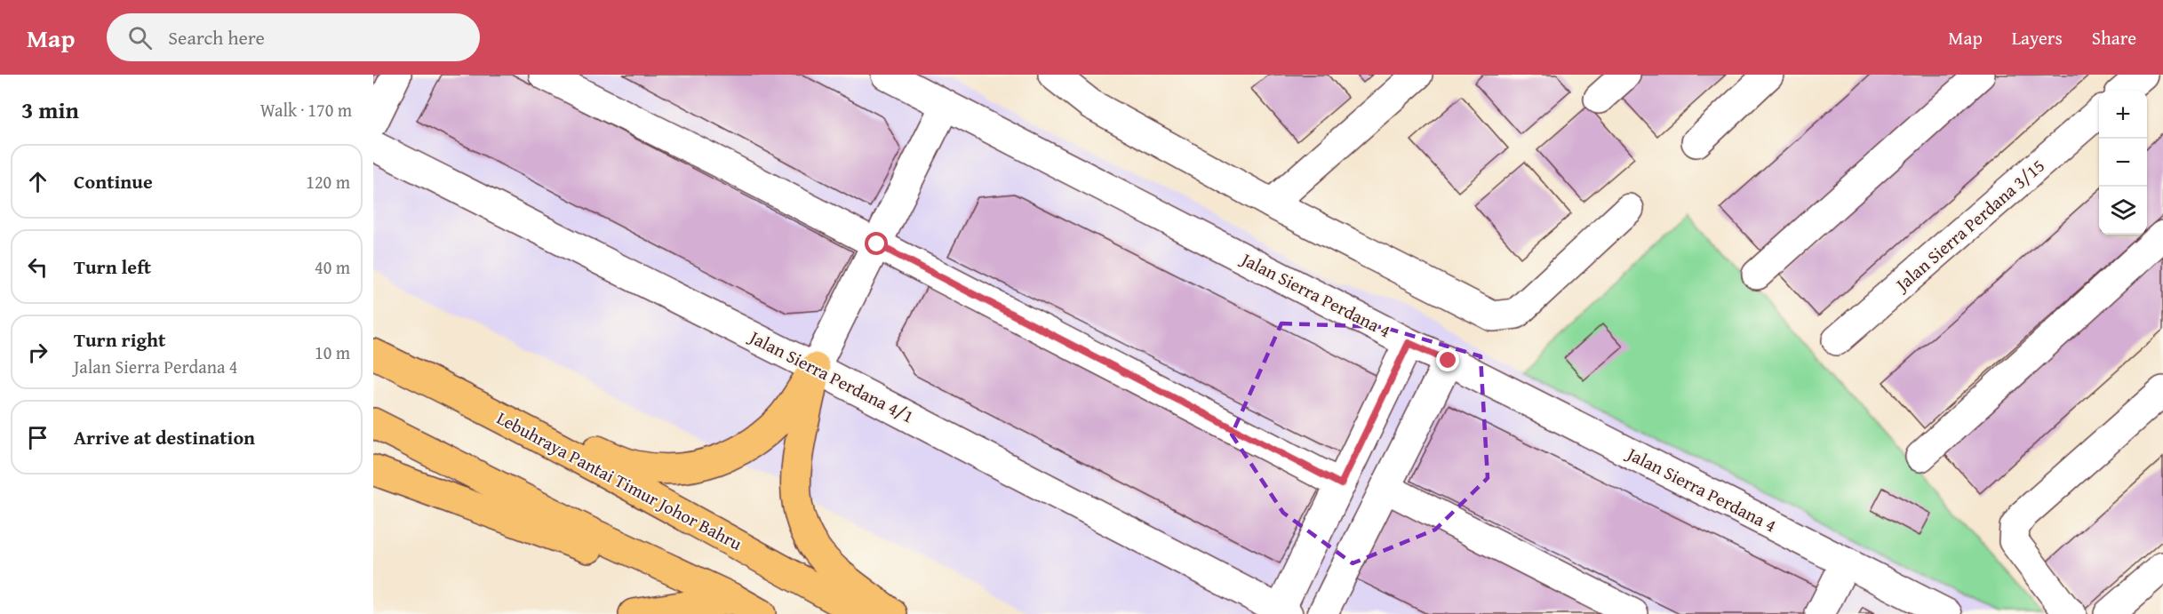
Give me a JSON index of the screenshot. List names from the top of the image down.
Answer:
{
  "streets": {
    "highway": ["Lebuhraya Pantai Timur Johor Bahru"],
    "street": ["Jalan Sierra Perdana 3/15", "Jalan Sierra Perdana 4", "Jalan Sierra Perdana 4/1"]
  },
  "page": {
    "header": "Map",
    "search": "Search here",
    "nav": ["Map", "Layers", "Share"],
    "heading": ["3 min", "Walk · 170 m"],
    "map_buttons": ["+", "−"],
    "list": [
      ["Continue", "120 m"],
      ["Turn left", "40 m"],
      ["Turn right", "Jalan Sierra Perdana 4", "10 m"],
      "Arrive at destination"
    ]
  }
}
